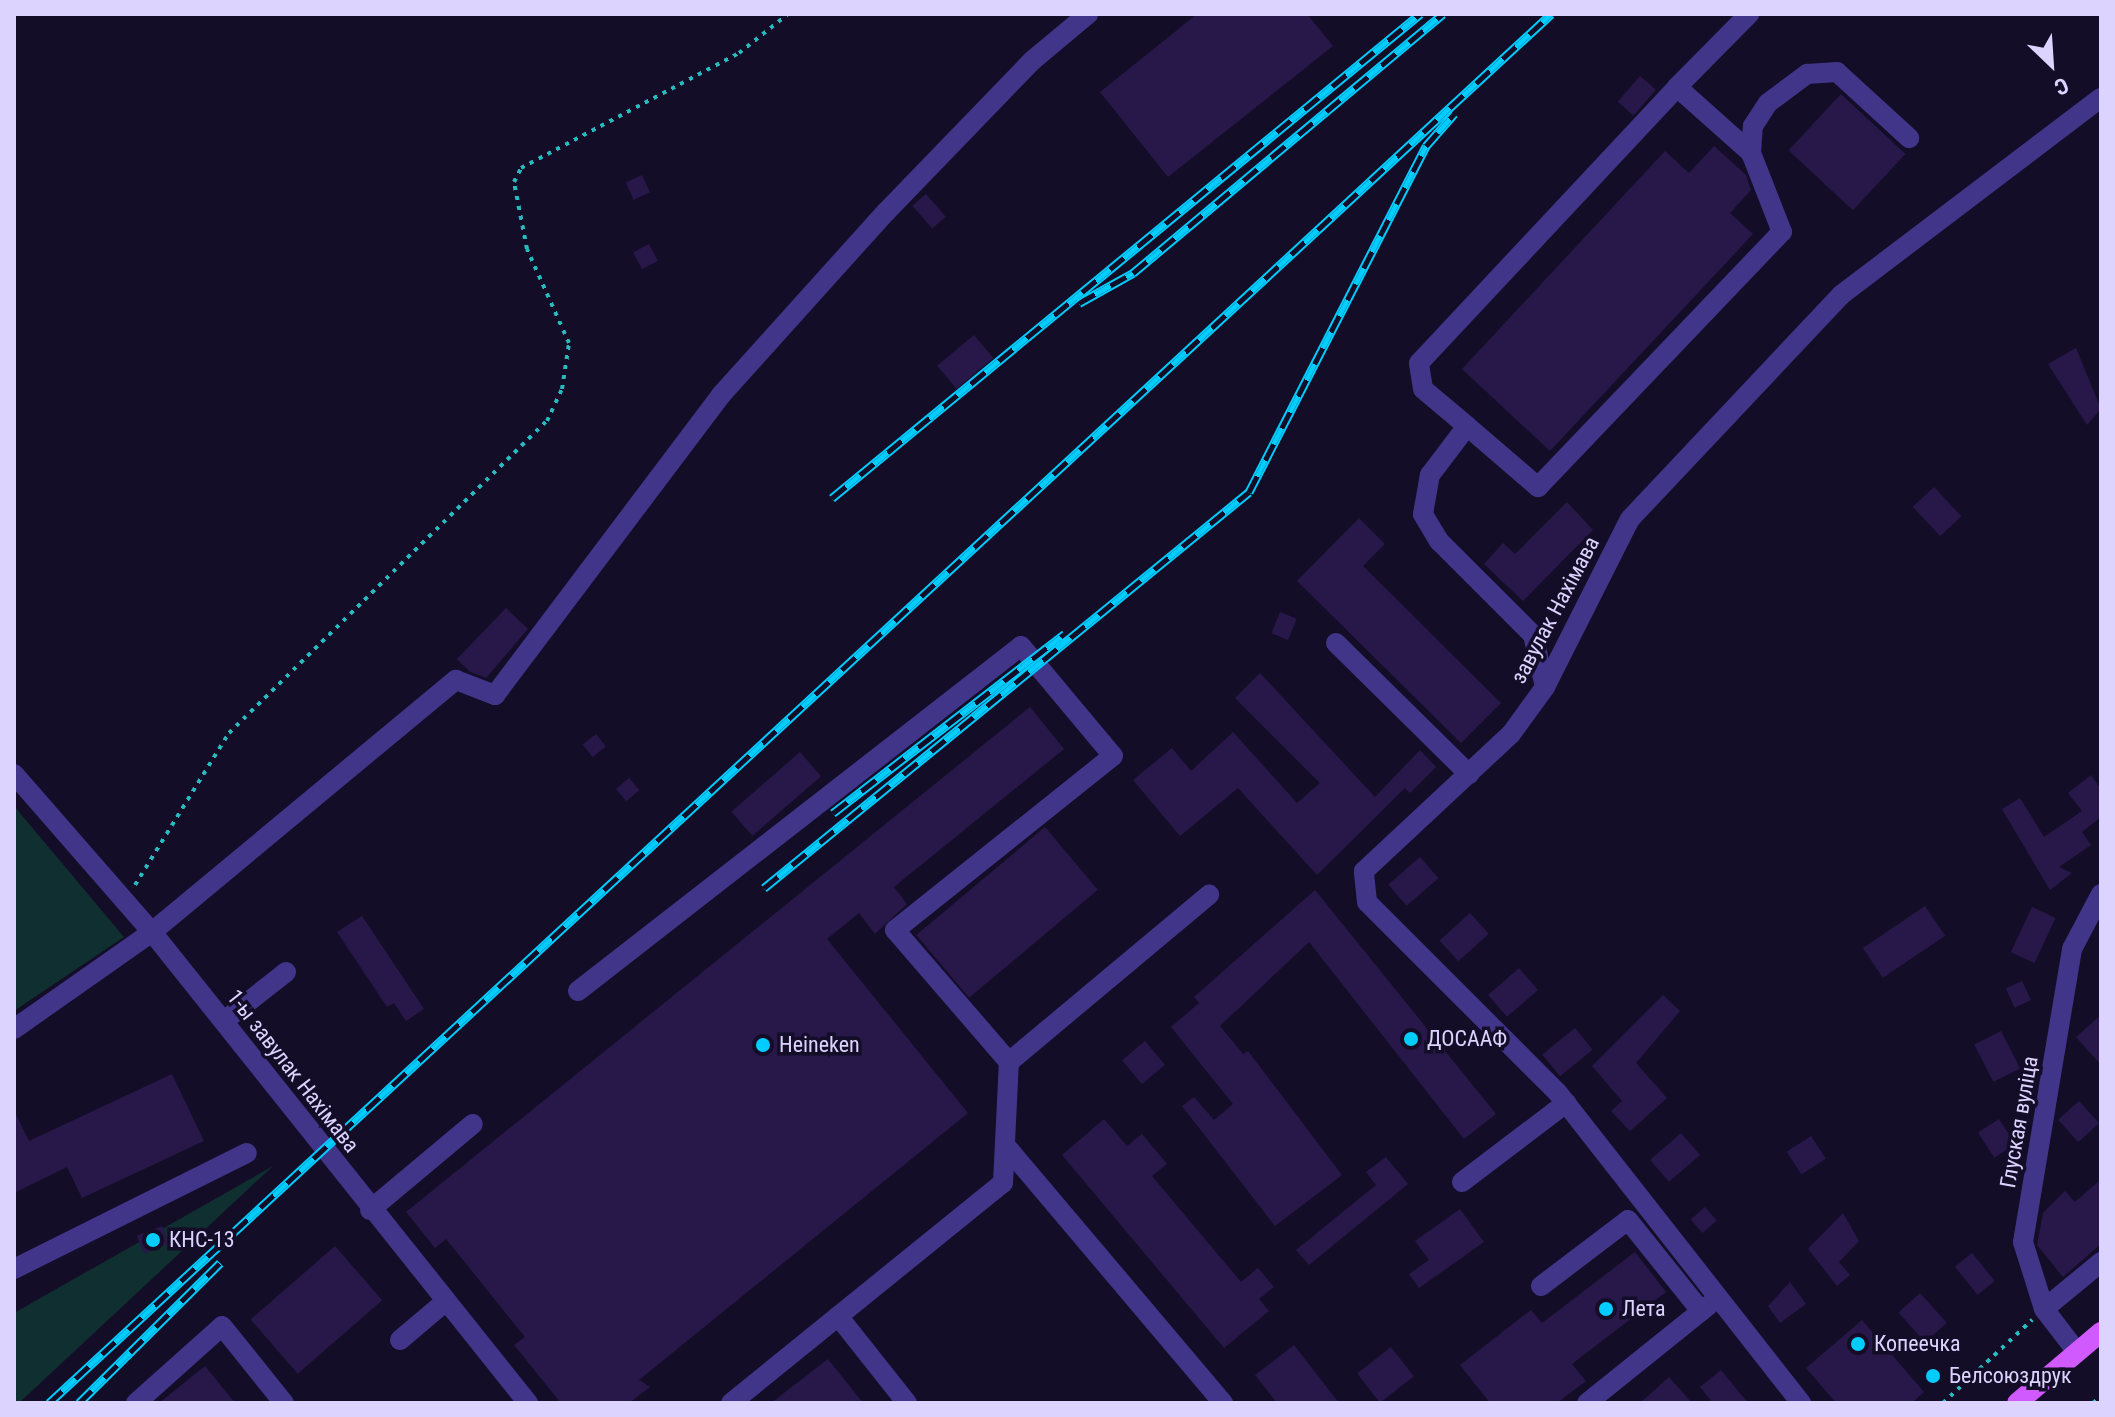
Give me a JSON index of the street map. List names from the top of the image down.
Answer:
{
  "streets": {
    "street": ["завулак Нахімава", "1-ы завулак Нахімава", "Глуская вуліца"]
  },
  "places": [
    "ДОСААФ",
    "Heineken",
    "КНС-13",
    "Лета",
    "Копеечка",
    "Белсоюздрук"
  ],
  "north": "bottom right"
}
